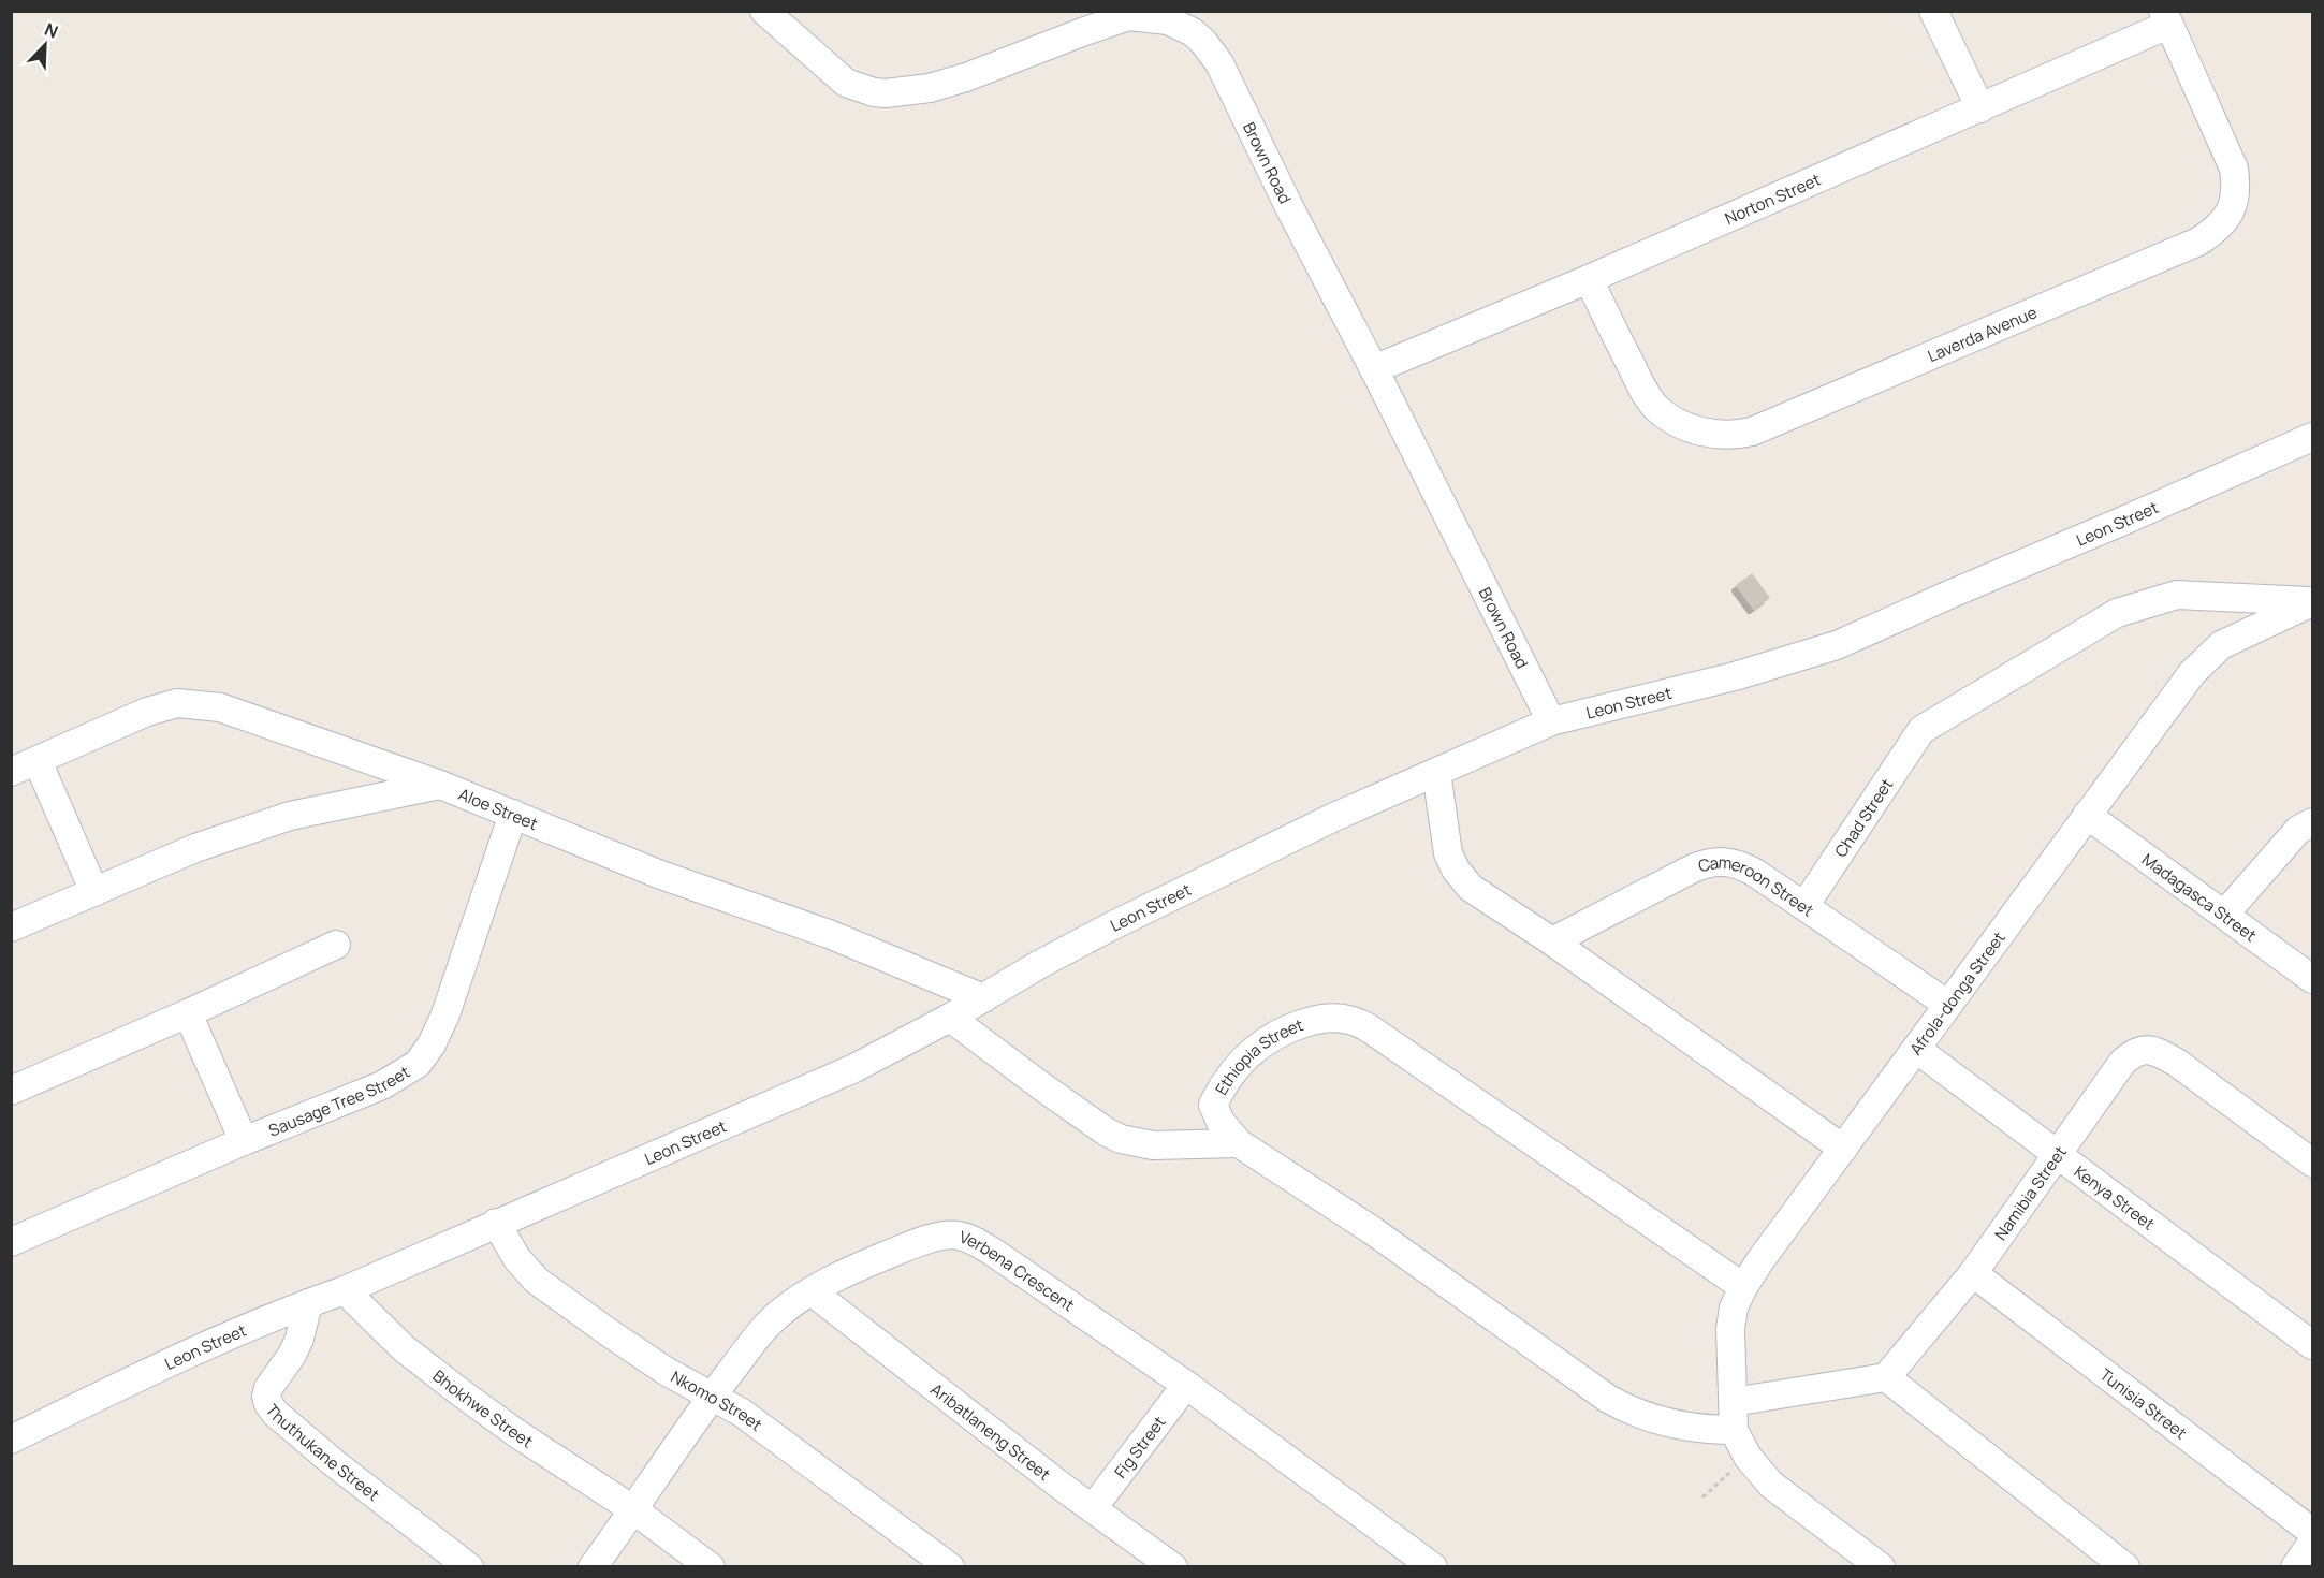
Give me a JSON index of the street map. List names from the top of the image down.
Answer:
{
  "streets": {
    "street": [
      "Brown Road",
      "Norton Street",
      "Laverda Avenue",
      "Leon Street",
      "Aloe Street",
      "Chad Street",
      "Cameroon Street",
      "Madagasca Street",
      "Afrola-donga Street",
      "Ethiopia Street",
      "Sausage Tree Street",
      "Namibia Street",
      "Kenya Street",
      "Verbena Crescent",
      "Nkomo Street",
      "Tunisia Street",
      "Bhokhwe Street",
      "Aribatlaneng Street",
      "Fig Street",
      "Thuthukane Street"
    ]
  },
  "crossings": [
    ["Brown Road", "Norton Street"],
    ["Brown Road", "Leon Street"],
    ["Norton Street", "Laverda Avenue"],
    ["Leon Street", "Aloe Street"],
    ["Leon Street", "Nkomo Street"],
    ["Leon Street", "Bhokhwe Street"],
    ["Leon Street", "Thuthukane Street"],
    ["Aloe Street", "Sausage Tree Street"],
    ["Chad Street", "Cameroon Street"],
    ["Chad Street", "Afrola-donga Street"],
    ["Cameroon Street", "Afrola-donga Street"],
    ["Madagasca Street", "Afrola-donga Street"],
    ["Afrola-donga Street", "Ethiopia Street"],
    ["Afrola-donga Street", "Kenya Street"],
    ["Namibia Street", "Kenya Street"],
    ["Namibia Street", "Tunisia Street"],
    ["Verbena Crescent", "Nkomo Street"],
    ["Verbena Crescent", "Bhokhwe Street"],
    ["Verbena Crescent", "Aribatlaneng Street"],
    ["Verbena Crescent", "Fig Street"],
    ["Aribatlaneng Street", "Fig Street"]
  ],
  "north": "top right"
}
